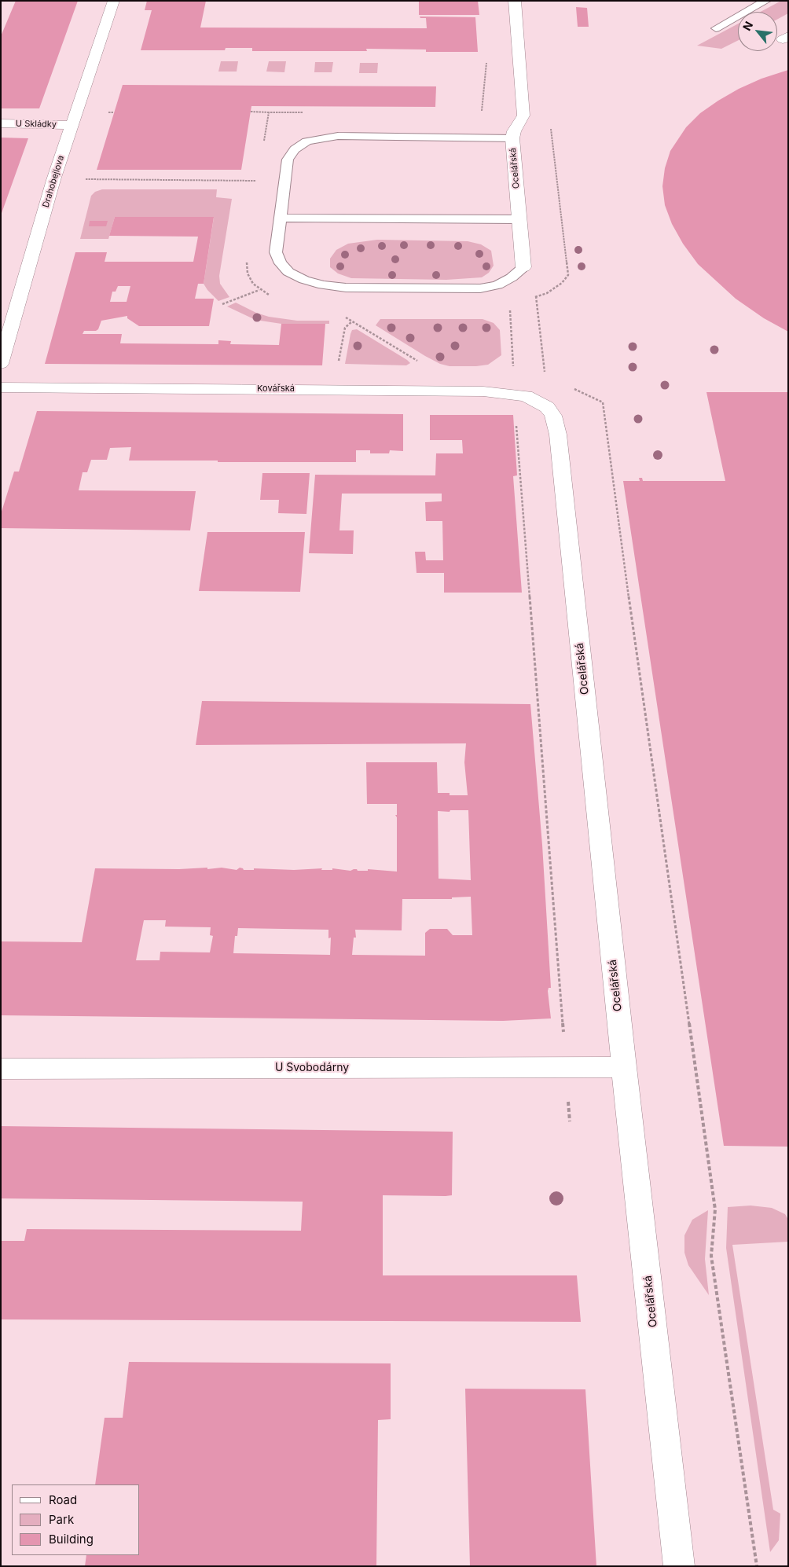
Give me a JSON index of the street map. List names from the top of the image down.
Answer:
{
  "streets": {
    "street": [
      "U Skládky",
      "Ocelářská",
      "Drahobejlova",
      "Kovářská",
      "U Svobodárny"
    ]
  },
  "crossings": [
    ["U Skládky", "Drahobejlova"],
    ["Ocelářská", "Kovářská"],
    ["Ocelářská", "U Svobodárny"]
  ],
  "legend": ["Road", "Park", "Building"],
  "north": "top left"
}
